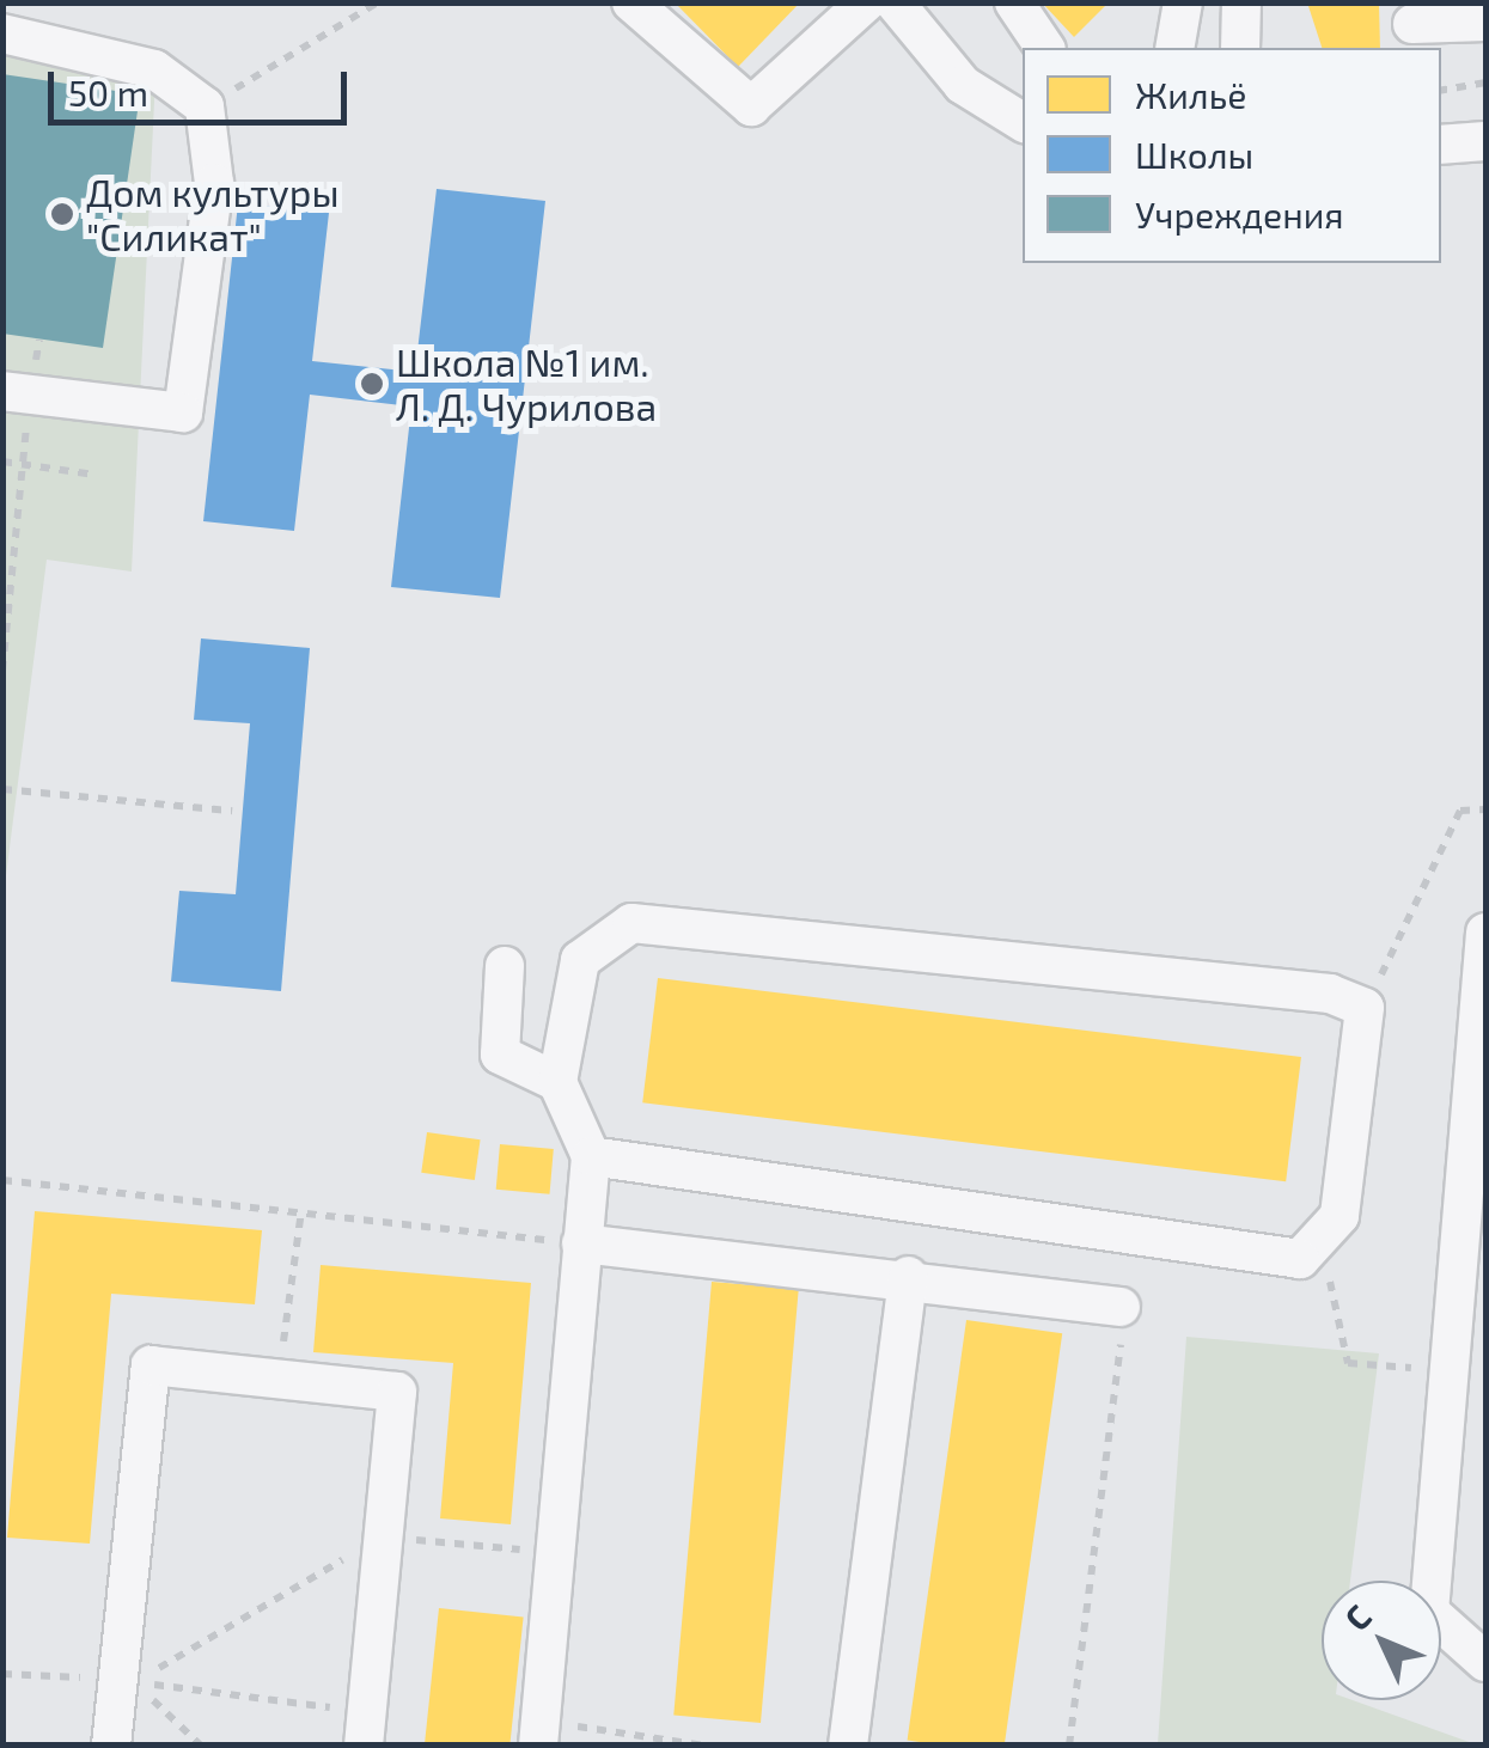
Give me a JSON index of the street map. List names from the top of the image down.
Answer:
{
  "places": ["Дом культуры \"Силикат\"", "Школа №1 им. Л. Д. Чурилова"],
  "legend": ["Жильё", "Школы", "Учреждения"],
  "scale_bar": "50 m",
  "north": "top left"
}
